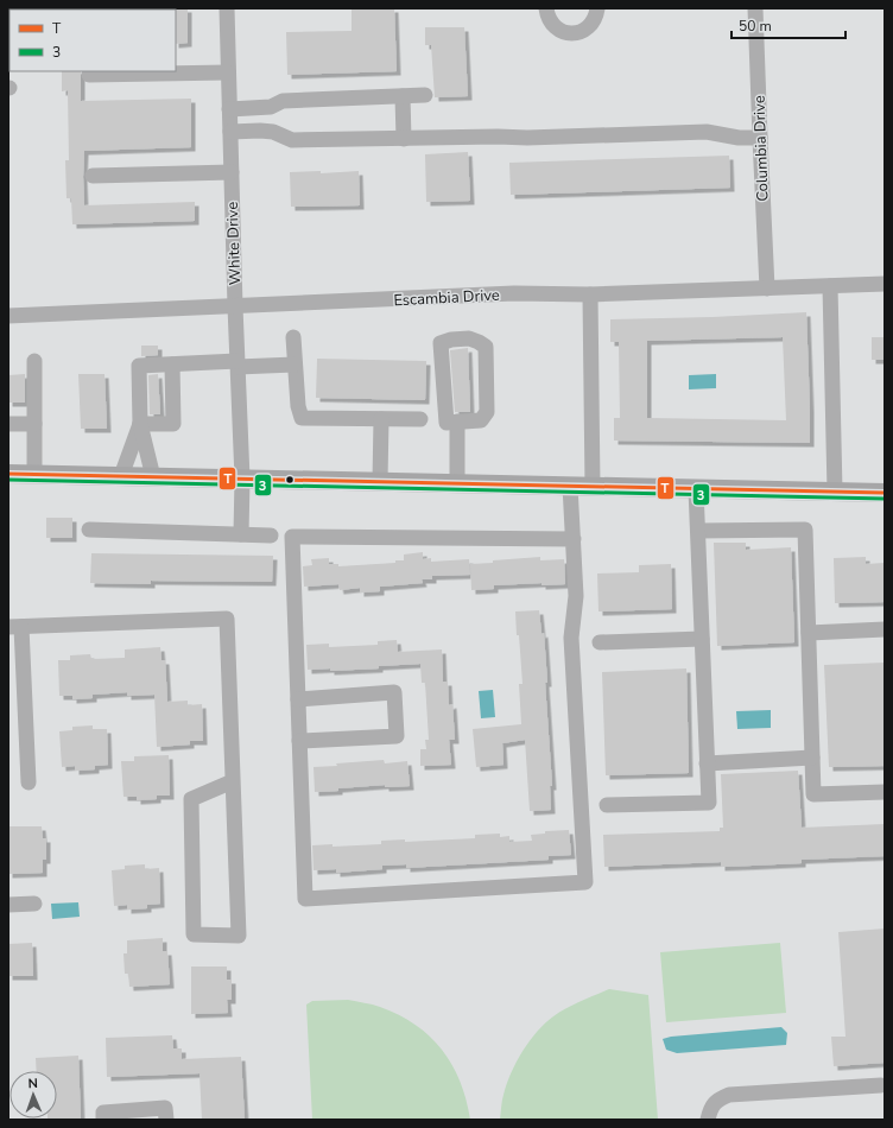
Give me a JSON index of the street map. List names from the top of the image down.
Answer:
{
  "streets": {
    "street": ["Columbia Drive", "White Drive", "Escambia Drive"]
  },
  "crossings": [
    ["Columbia Drive", "Escambia Drive"],
    ["White Drive", "Escambia Drive"]
  ],
  "lines": ["transit line T", "transit line 3"],
  "legend": ["T", "3"],
  "scale_bar": "50 m",
  "north": "top"
}
